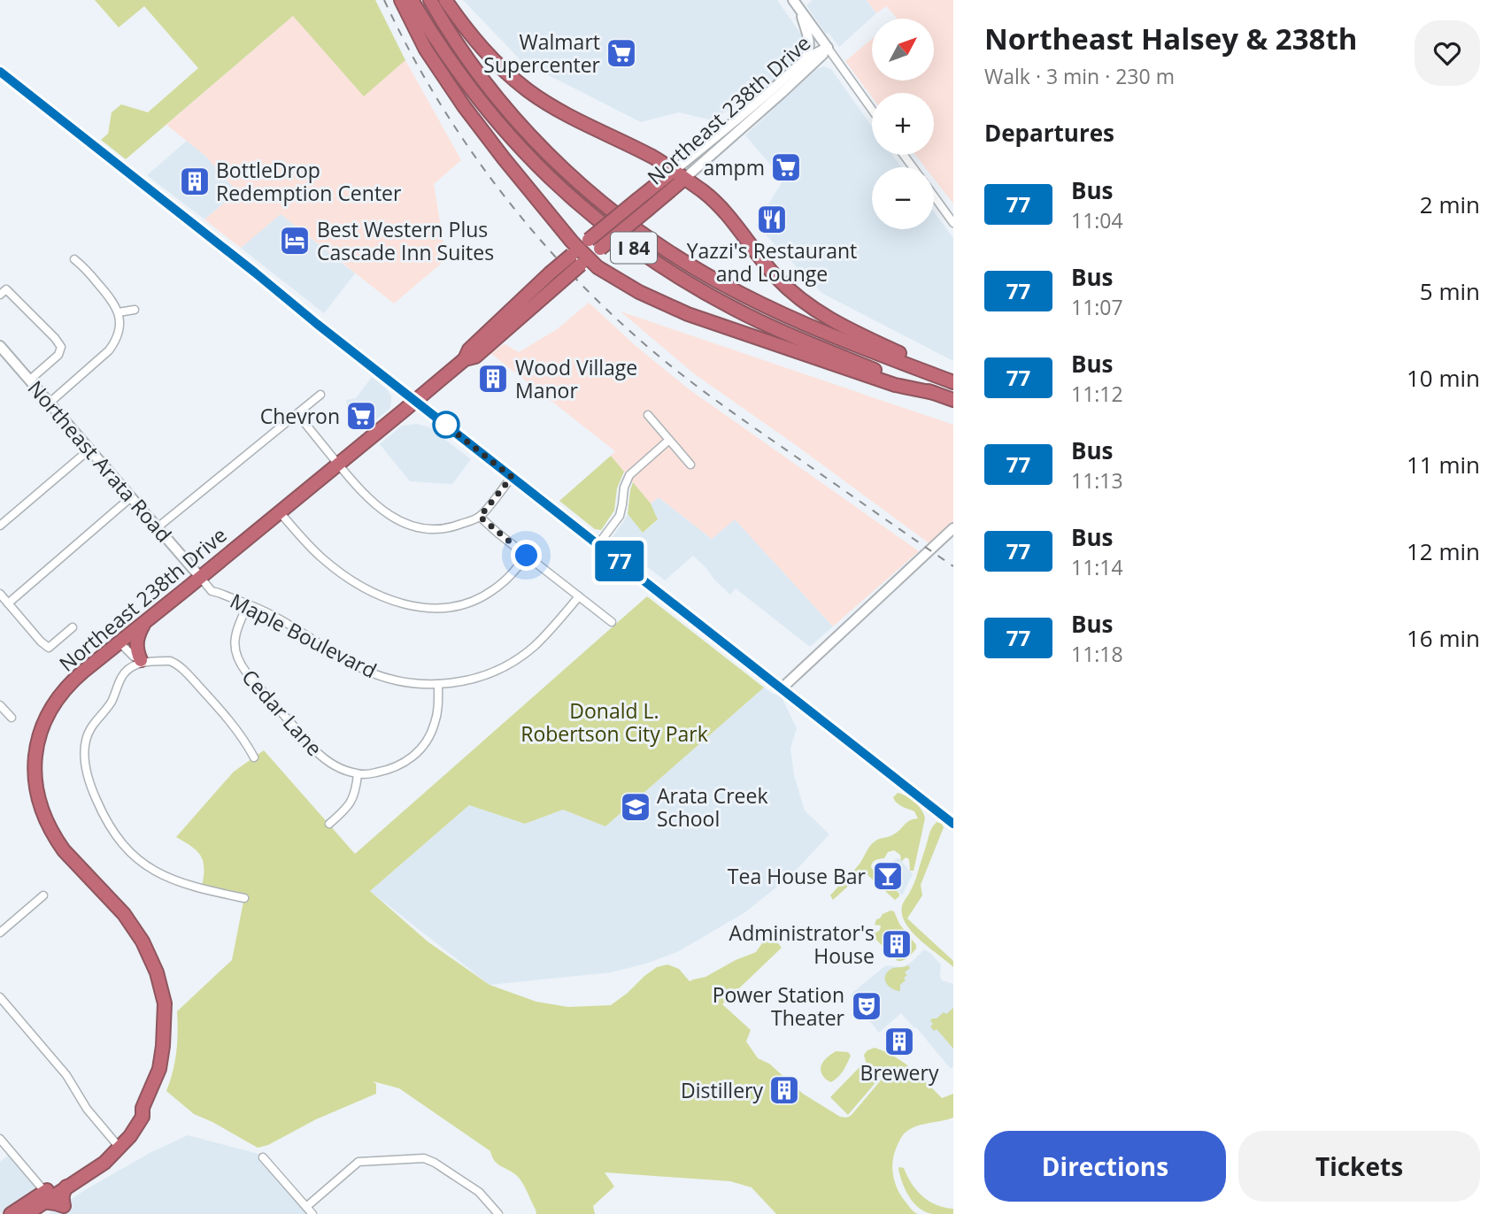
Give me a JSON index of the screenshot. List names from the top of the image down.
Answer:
{
  "streets": {
    "highway": ["Northeast 238th Drive", "I 84"],
    "street": ["Northeast Arata Road", "Maple Boulevard", "Cedar Lane"]
  },
  "crossings": [
    ["Northeast 238th Drive", "Northeast Arata Road"],
    ["Northeast 238th Drive", "Maple Boulevard"],
    ["Northeast Arata Road", "Maple Boulevard"],
    ["Maple Boulevard", "Cedar Lane"]
  ],
  "parks": ["Donald L. Robertson City Park"],
  "places": {
    "supermarket": ["Walmart Supercenter", "ampm", "Chevron"],
    "building": [
      "BottleDrop Redemption Center",
      "Wood Village Manor",
      "Administrator's House",
      "Brewery",
      "Distillery"
    ],
    "restaurant": ["Yazzi's Restaurant and Lounge"],
    "hotel": ["Best Western Plus Cascade Inn Suites"],
    "school or university": ["Arata Creek School"],
    "bar": ["Tea House Bar"],
    "theatre": ["Power Station Theater"]
  },
  "lines": ["bus line 77"],
  "north": "top right",
  "page": {
    "on_map": "77",
    "heading": [
      ["Northeast Halsey & 238th", "Walk · 3 min · 230 m"],
      "Departures"
    ],
    "map_buttons": ["+", "−"],
    "list": [
      {
        "mark": "77",
        "name": "Bus",
        "note": "11:04",
        "value": "2 min"
      },
      {
        "mark": "77",
        "name": "Bus",
        "note": "11:07",
        "value": "5 min"
      },
      {
        "mark": "77",
        "name": "Bus",
        "note": "11:12",
        "value": "10 min"
      },
      {
        "mark": "77",
        "name": "Bus",
        "note": "11:13",
        "value": "11 min"
      },
      {
        "mark": "77",
        "name": "Bus",
        "note": "11:14",
        "value": "12 min"
      },
      {
        "mark": "77",
        "name": "Bus",
        "note": "11:18",
        "value": "16 min"
      }
    ],
    "buttons": ["Directions", "Tickets"]
  }
}
